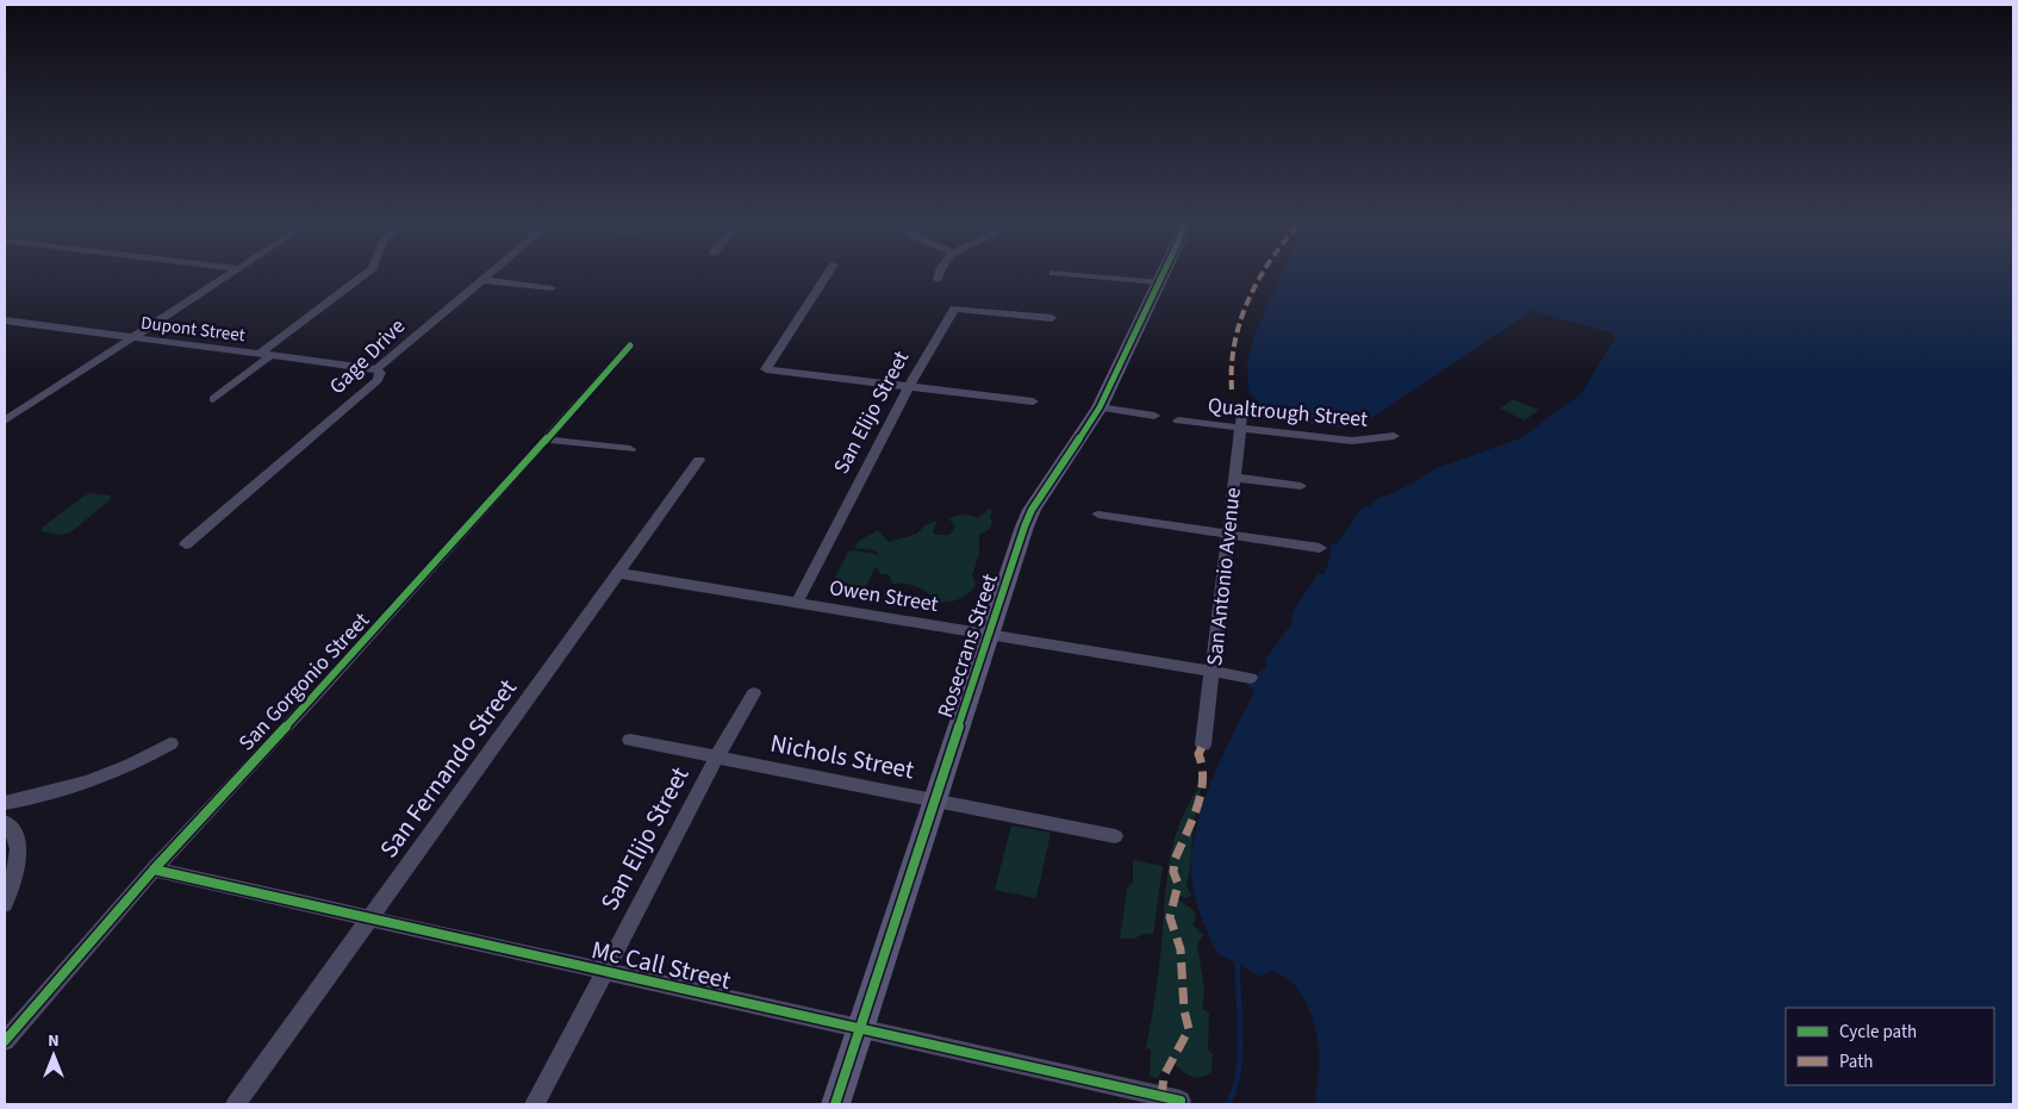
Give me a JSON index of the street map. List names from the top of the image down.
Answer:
{
  "streets": {
    "street": [
      "Dupont Street",
      "Gage Drive",
      "San Elijo Street",
      "Qualtrough Street",
      "San Antonio Avenue",
      "Owen Street",
      "Rosecrans Street",
      "San Gorgonio Street",
      "Nichols Street",
      "San Fernando Street",
      "Mc Call Street"
    ]
  },
  "crossings": [
    ["Dupont Street", "Gage Drive"],
    ["San Elijo Street", "Owen Street"],
    ["San Elijo Street", "Nichols Street"],
    ["San Elijo Street", "Mc Call Street"],
    ["Qualtrough Street", "San Antonio Avenue"],
    ["San Antonio Avenue", "Owen Street"],
    ["Owen Street", "Rosecrans Street"],
    ["Owen Street", "San Fernando Street"],
    ["Rosecrans Street", "Nichols Street"],
    ["Rosecrans Street", "Mc Call Street"],
    ["San Gorgonio Street", "Mc Call Street"],
    ["San Fernando Street", "Mc Call Street"]
  ],
  "legend": ["Cycle path", "Path"],
  "north": "top"
}
